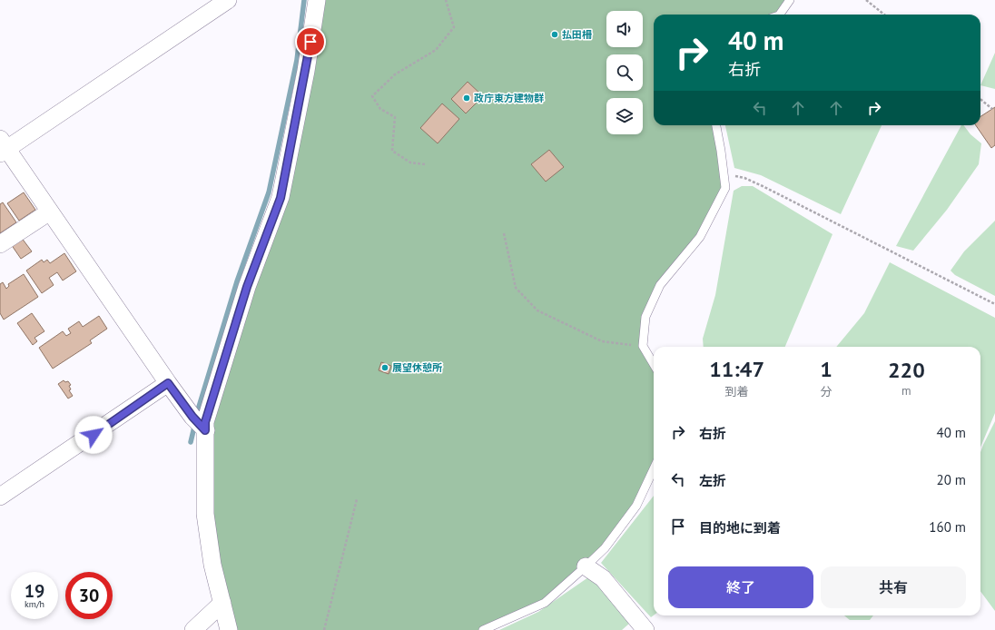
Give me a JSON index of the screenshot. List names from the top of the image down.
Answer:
{
  "places": ["払田柵", "政庁東方建物群", "展望休憩所"],
  "page": {
    "turn": ["40 m", "右折"],
    "eta": [
      "11:47",
      "到着",
      "1",
      "分",
      "220",
      "m"
    ],
    "list": [
      {
        "name": "右折",
        "value": "40 m"
      },
      {
        "name": "左折",
        "value": "20 m"
      },
      {
        "name": "目的地に到着",
        "value": "160 m"
      }
    ],
    "buttons": ["終了", "共有"],
    "speed": "19 km/h",
    "limit": "30"
  }
}
